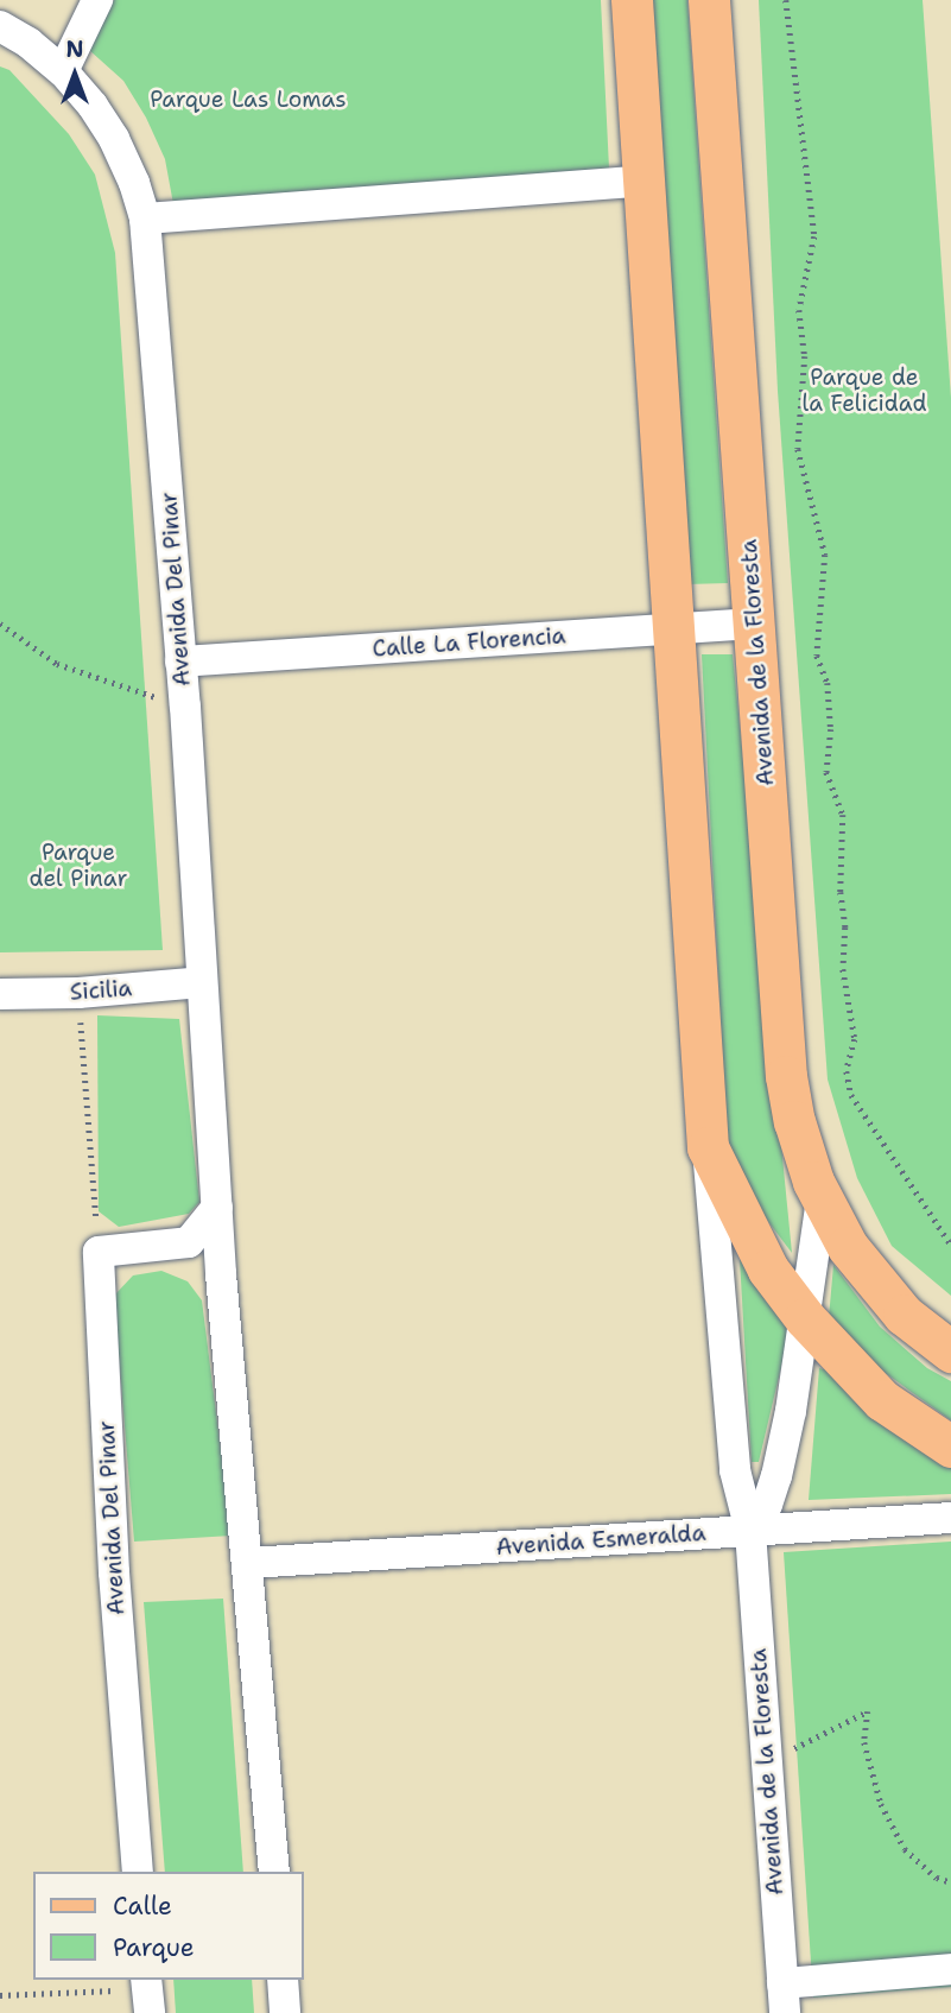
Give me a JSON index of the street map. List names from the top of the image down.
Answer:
{
  "streets": {
    "main road": ["Avenida de la Floresta"],
    "street": [
      "Avenida Del Pinar",
      "Calle La Florencia",
      "Sicilia",
      "Avenida Esmeralda"
    ]
  },
  "crossings": [
    ["Avenida Del Pinar", "Calle La Florencia"],
    ["Avenida Del Pinar", "Sicilia"],
    ["Avenida Del Pinar", "Avenida Esmeralda"],
    ["Calle La Florencia", "Avenida de la Floresta"],
    ["Avenida de la Floresta", "Avenida Esmeralda"]
  ],
  "parks": ["Parque Las Lomas", "Parque de la Felicidad", "Parque del Pinar"],
  "legend": ["Calle", "Parque"],
  "north": "top"
}
